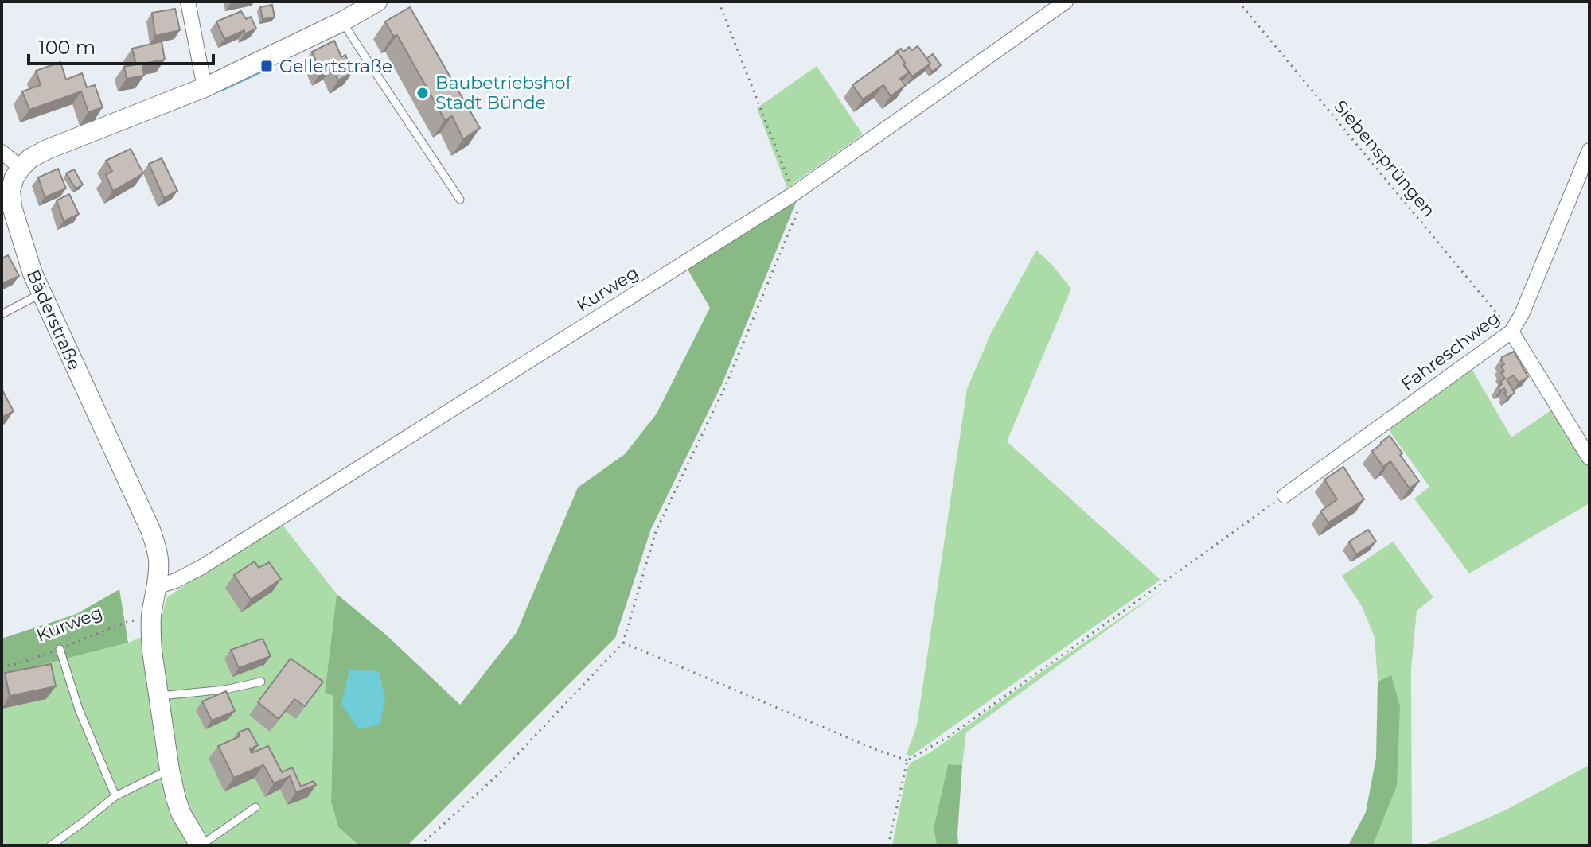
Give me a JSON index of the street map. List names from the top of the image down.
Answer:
{
  "streets": {
    "street": ["Kurweg", "Bäderstraße", "Fahreschweg"],
    "path": ["Siebensprüngen"]
  },
  "crossings": [
    ["Siebensprüngen", "Fahreschweg"],
    ["Kurweg", "Bäderstraße"]
  ],
  "places": {
    "transit": ["Gellertstraße"],
    "other": ["Baubetriebshof Stadt Bünde"]
  },
  "scale_bar": "100 m"
}
